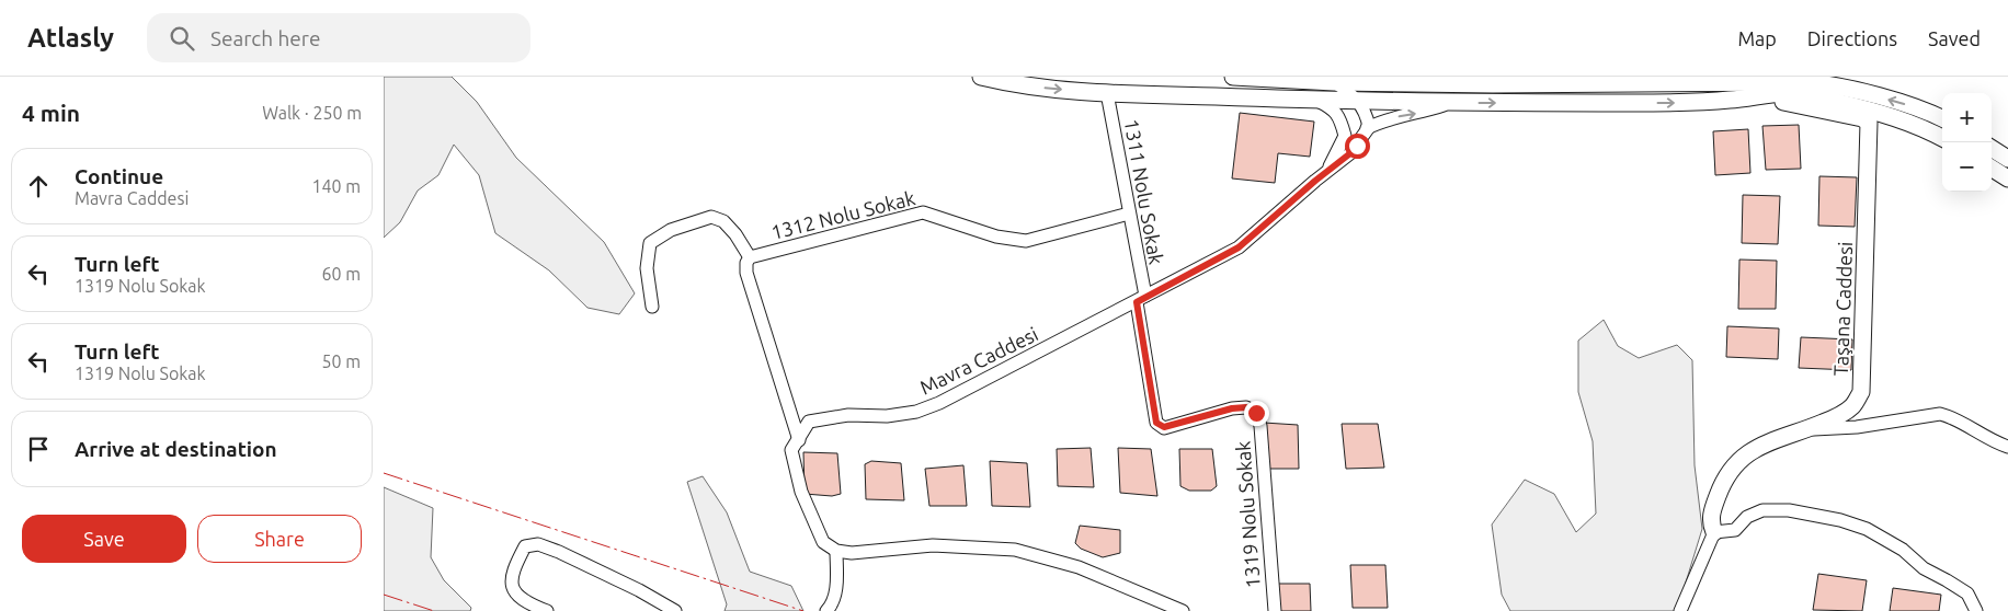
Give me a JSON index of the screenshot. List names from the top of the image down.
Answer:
{
  "streets": {
    "street": [
      "1311 Nolu Sokak",
      "1312 Nolu Sokak",
      "Taşana Caddesi",
      "Mavra Caddesi",
      "1319 Nolu Sokak"
    ]
  },
  "crossings": [
    ["1311 Nolu Sokak", "1312 Nolu Sokak"],
    ["1311 Nolu Sokak", "Mavra Caddesi"],
    ["1311 Nolu Sokak", "1319 Nolu Sokak"],
    ["1312 Nolu Sokak", "Mavra Caddesi"],
    ["Mavra Caddesi", "1319 Nolu Sokak"]
  ],
  "page": {
    "header": "Atlasly",
    "search": "Search here",
    "nav": ["Map", "Directions", "Saved"],
    "heading": ["4 min", "Walk · 250 m"],
    "map_buttons": ["+", "−"],
    "list": [
      ["Continue", "Mavra Caddesi", "140 m"],
      ["Turn left", "1319 Nolu Sokak", "60 m"],
      ["Turn left", "1319 Nolu Sokak", "50 m"],
      "Arrive at destination"
    ],
    "buttons": ["Save", "Share"]
  }
}
